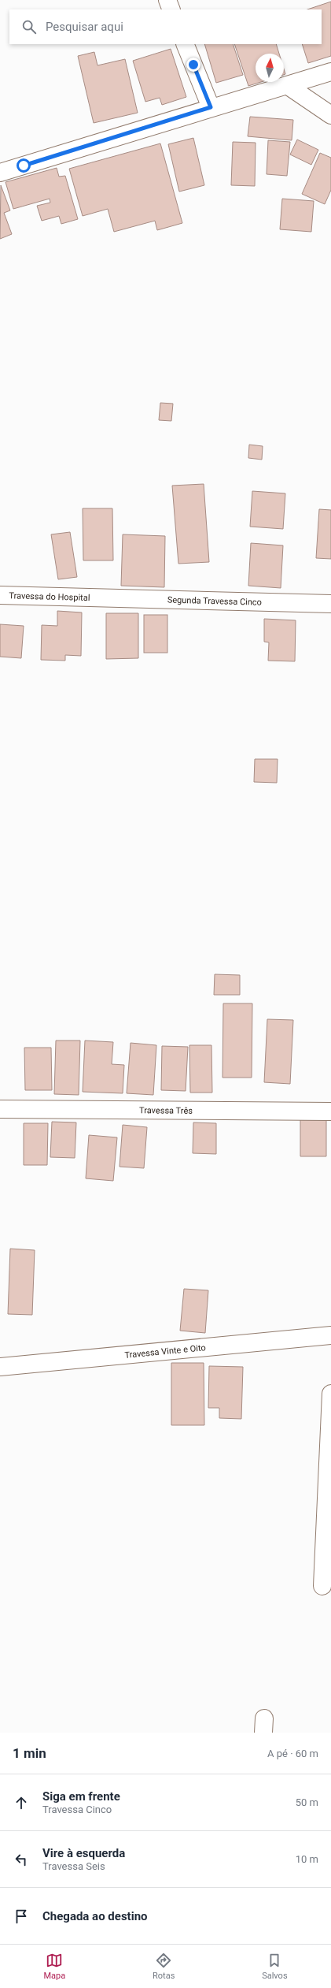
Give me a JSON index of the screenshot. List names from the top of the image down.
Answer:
{
  "streets": {
    "street": [
      "Travessa do Hospital",
      "Segunda Travessa Cinco",
      "Travessa Três",
      "Travessa Vinte e Oito"
    ]
  },
  "crossings": [
    ["Travessa do Hospital", "Segunda Travessa Cinco"]
  ],
  "north": "top",
  "page": {
    "search": "Pesquisar aqui",
    "heading": ["1 min", "A pé · 60 m"],
    "list": [
      ["Siga em frente", "Travessa Cinco", "50 m"],
      ["Vire à esquerda", "Travessa Seis", "10 m"],
      "Chegada ao destino"
    ],
    "nav": ["Mapa", "Rotas", "Salvos"]
  }
}
